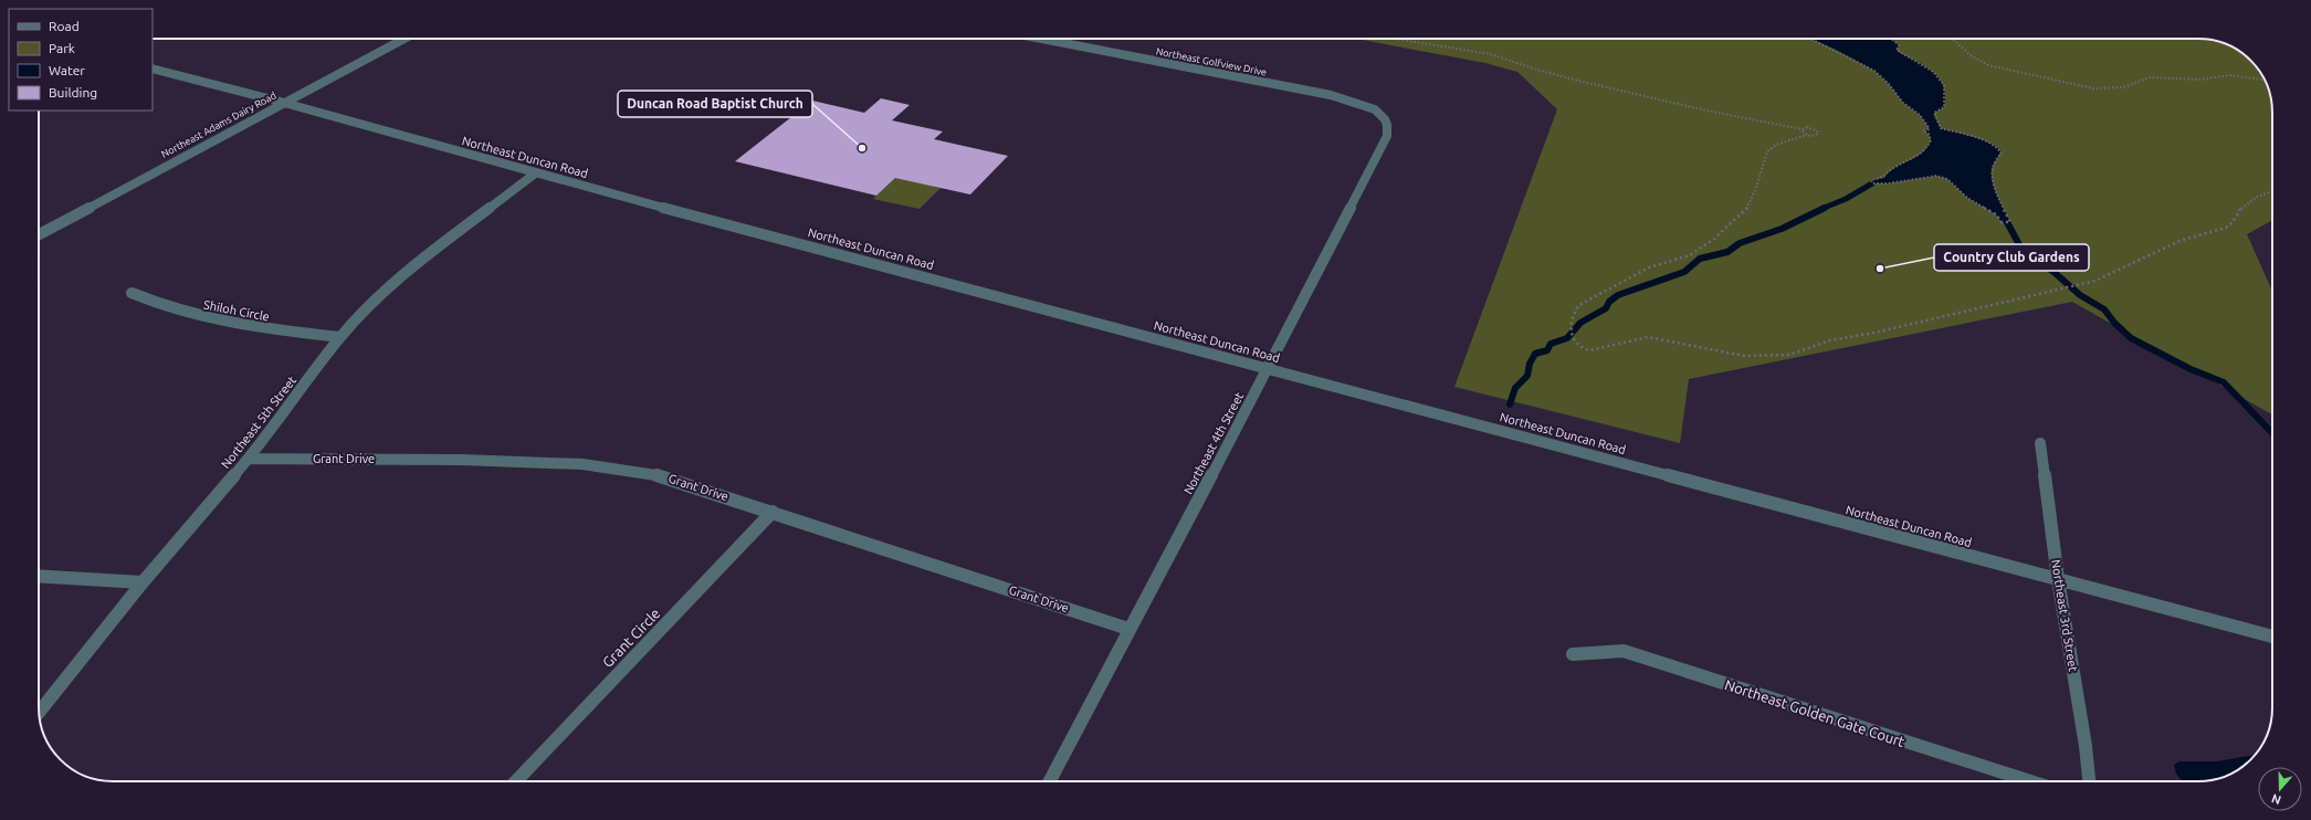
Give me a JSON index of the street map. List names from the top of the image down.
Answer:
{
  "streets": {
    "street": [
      "Northeast Golfview Drive",
      "Northeast Adams Dairy Road",
      "Northeast Duncan Road",
      "Shiloh Circle",
      "Northeast 5th Street",
      "Northeast 4th Street",
      "Grant Drive",
      "Northeast 3rd Street",
      "Grant Circle",
      "Northeast Golden Gate Court"
    ]
  },
  "crossings": [
    ["Northeast Golfview Drive", "Northeast 4th Street"],
    ["Northeast Adams Dairy Road", "Northeast Duncan Road"],
    ["Northeast Duncan Road", "Northeast 5th Street"],
    ["Northeast Duncan Road", "Northeast 4th Street"],
    ["Northeast Duncan Road", "Northeast 3rd Street"],
    ["Shiloh Circle", "Northeast 5th Street"],
    ["Northeast 5th Street", "Grant Drive"],
    ["Northeast 4th Street", "Grant Drive"],
    ["Grant Drive", "Grant Circle"]
  ],
  "places": ["Duncan Road Baptist Church", "Country Club Gardens"],
  "legend": [
    "Road",
    "Park",
    "Water",
    "Building"
  ],
  "north": "bottom"
}
